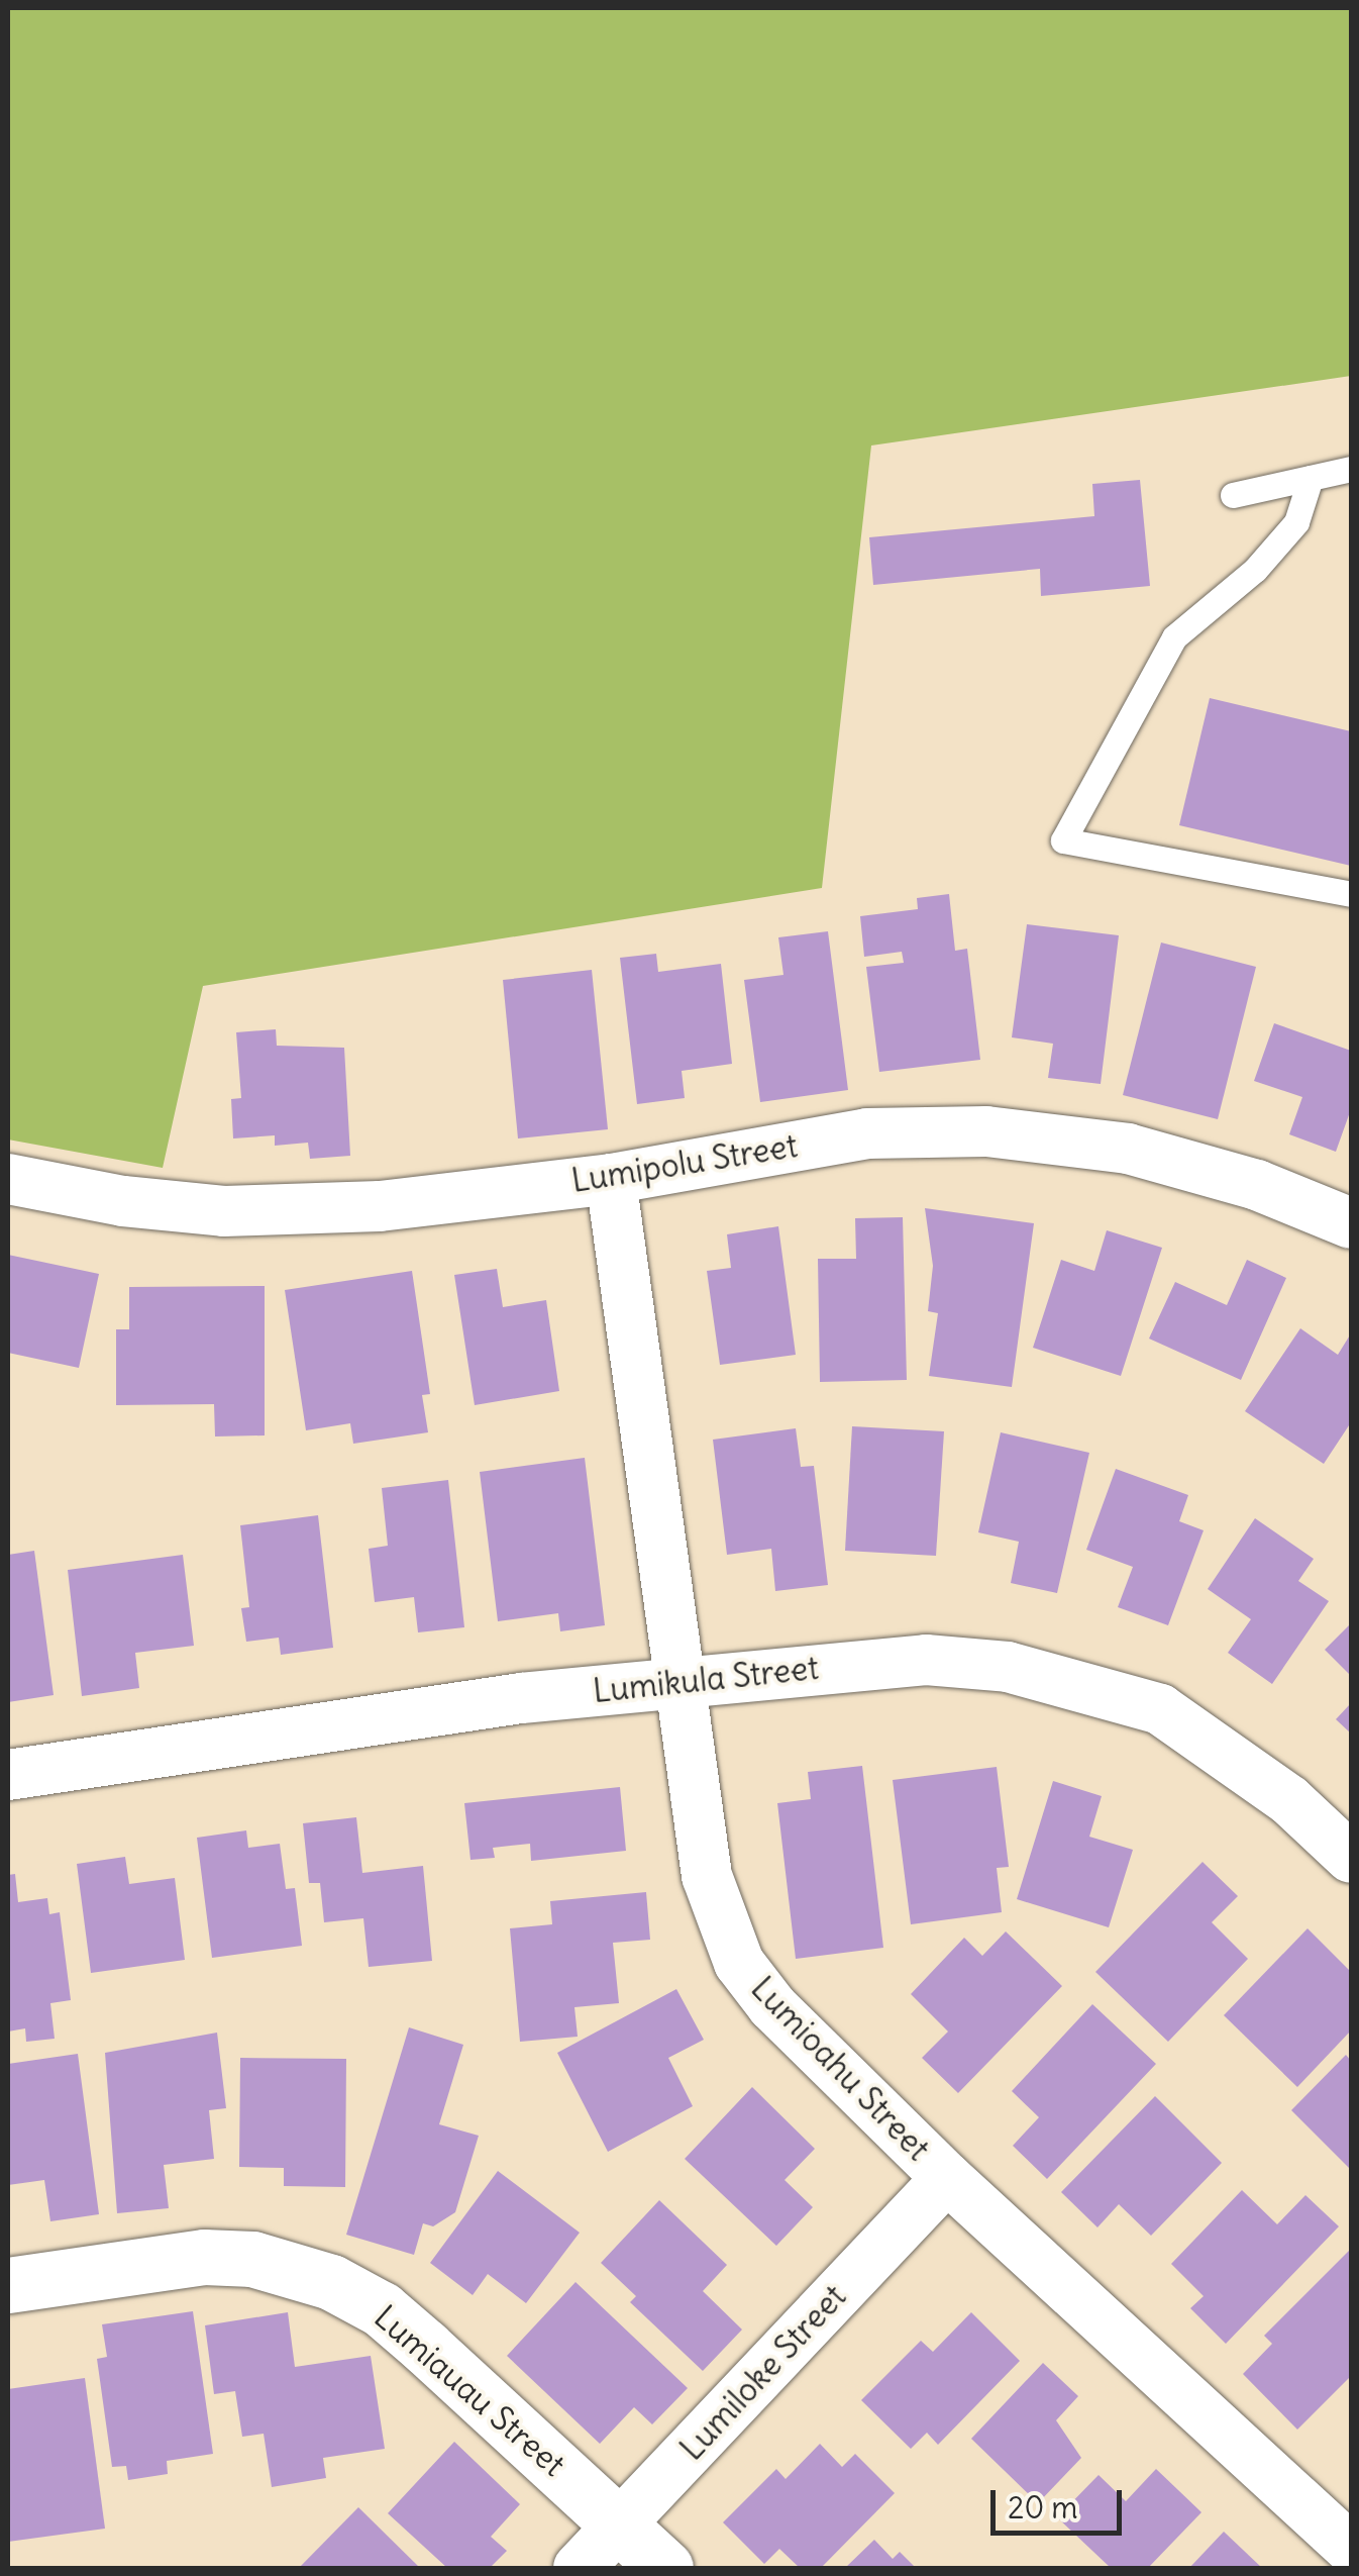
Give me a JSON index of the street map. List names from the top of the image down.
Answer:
{
  "streets": {
    "street": [
      "Lumipolu Street",
      "Lumikula Street",
      "Lumioahu Street",
      "Lumiloke Street",
      "Lumiauau Street"
    ]
  },
  "crossings": [
    ["Lumipolu Street", "Lumioahu Street"],
    ["Lumikula Street", "Lumioahu Street"],
    ["Lumioahu Street", "Lumiloke Street"],
    ["Lumiloke Street", "Lumiauau Street"]
  ],
  "scale_bar": "20 m"
}
